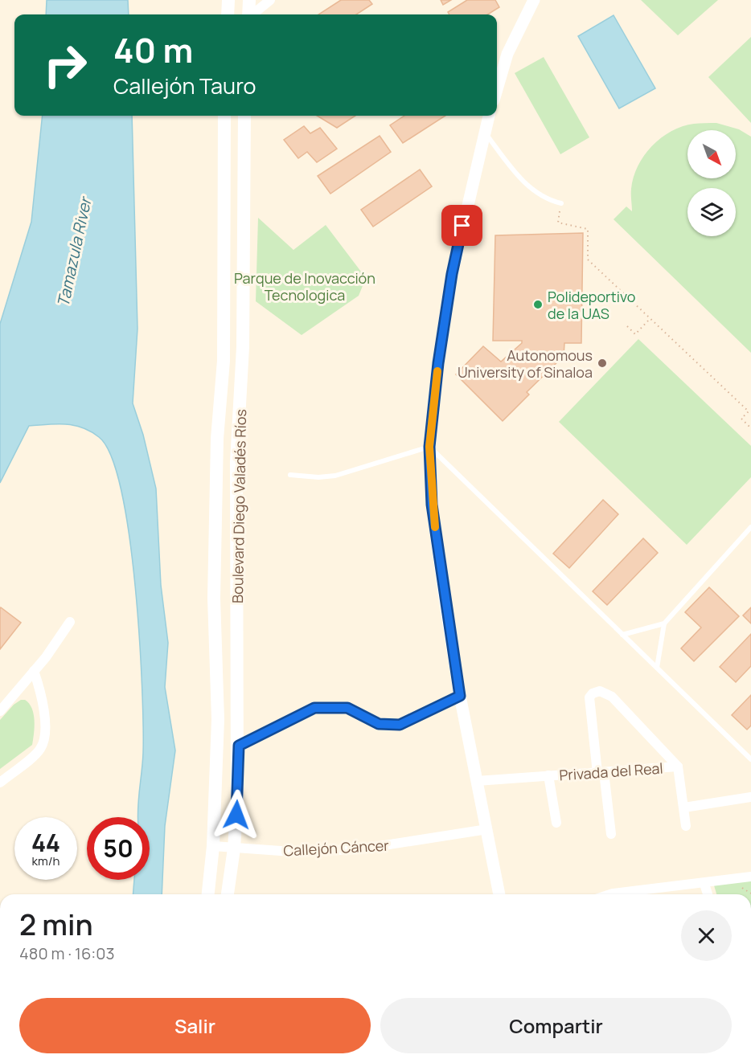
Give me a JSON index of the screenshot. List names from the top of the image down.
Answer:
{
  "streets": {
    "main road": ["Boulevard Diego Valadés Ríos"],
    "street": ["Privada del Real", "Callejón Cáncer"]
  },
  "crossings": [
    ["Boulevard Diego Valadés Ríos", "Callejón Cáncer"]
  ],
  "water": ["Tamazula River"],
  "parks": ["Parque de Inovacción Tecnologica"],
  "places": ["Polideportivo de la UAS", "Autonomous University of Sinaloa"],
  "north": "bottom right",
  "page": {
    "turn": ["40 m", "Callejón Tauro"],
    "speed": "44 km/h",
    "limit": "50",
    "heading": ["2 min", "480 m · 16:03"],
    "buttons": ["Salir", "Compartir"]
  }
}
